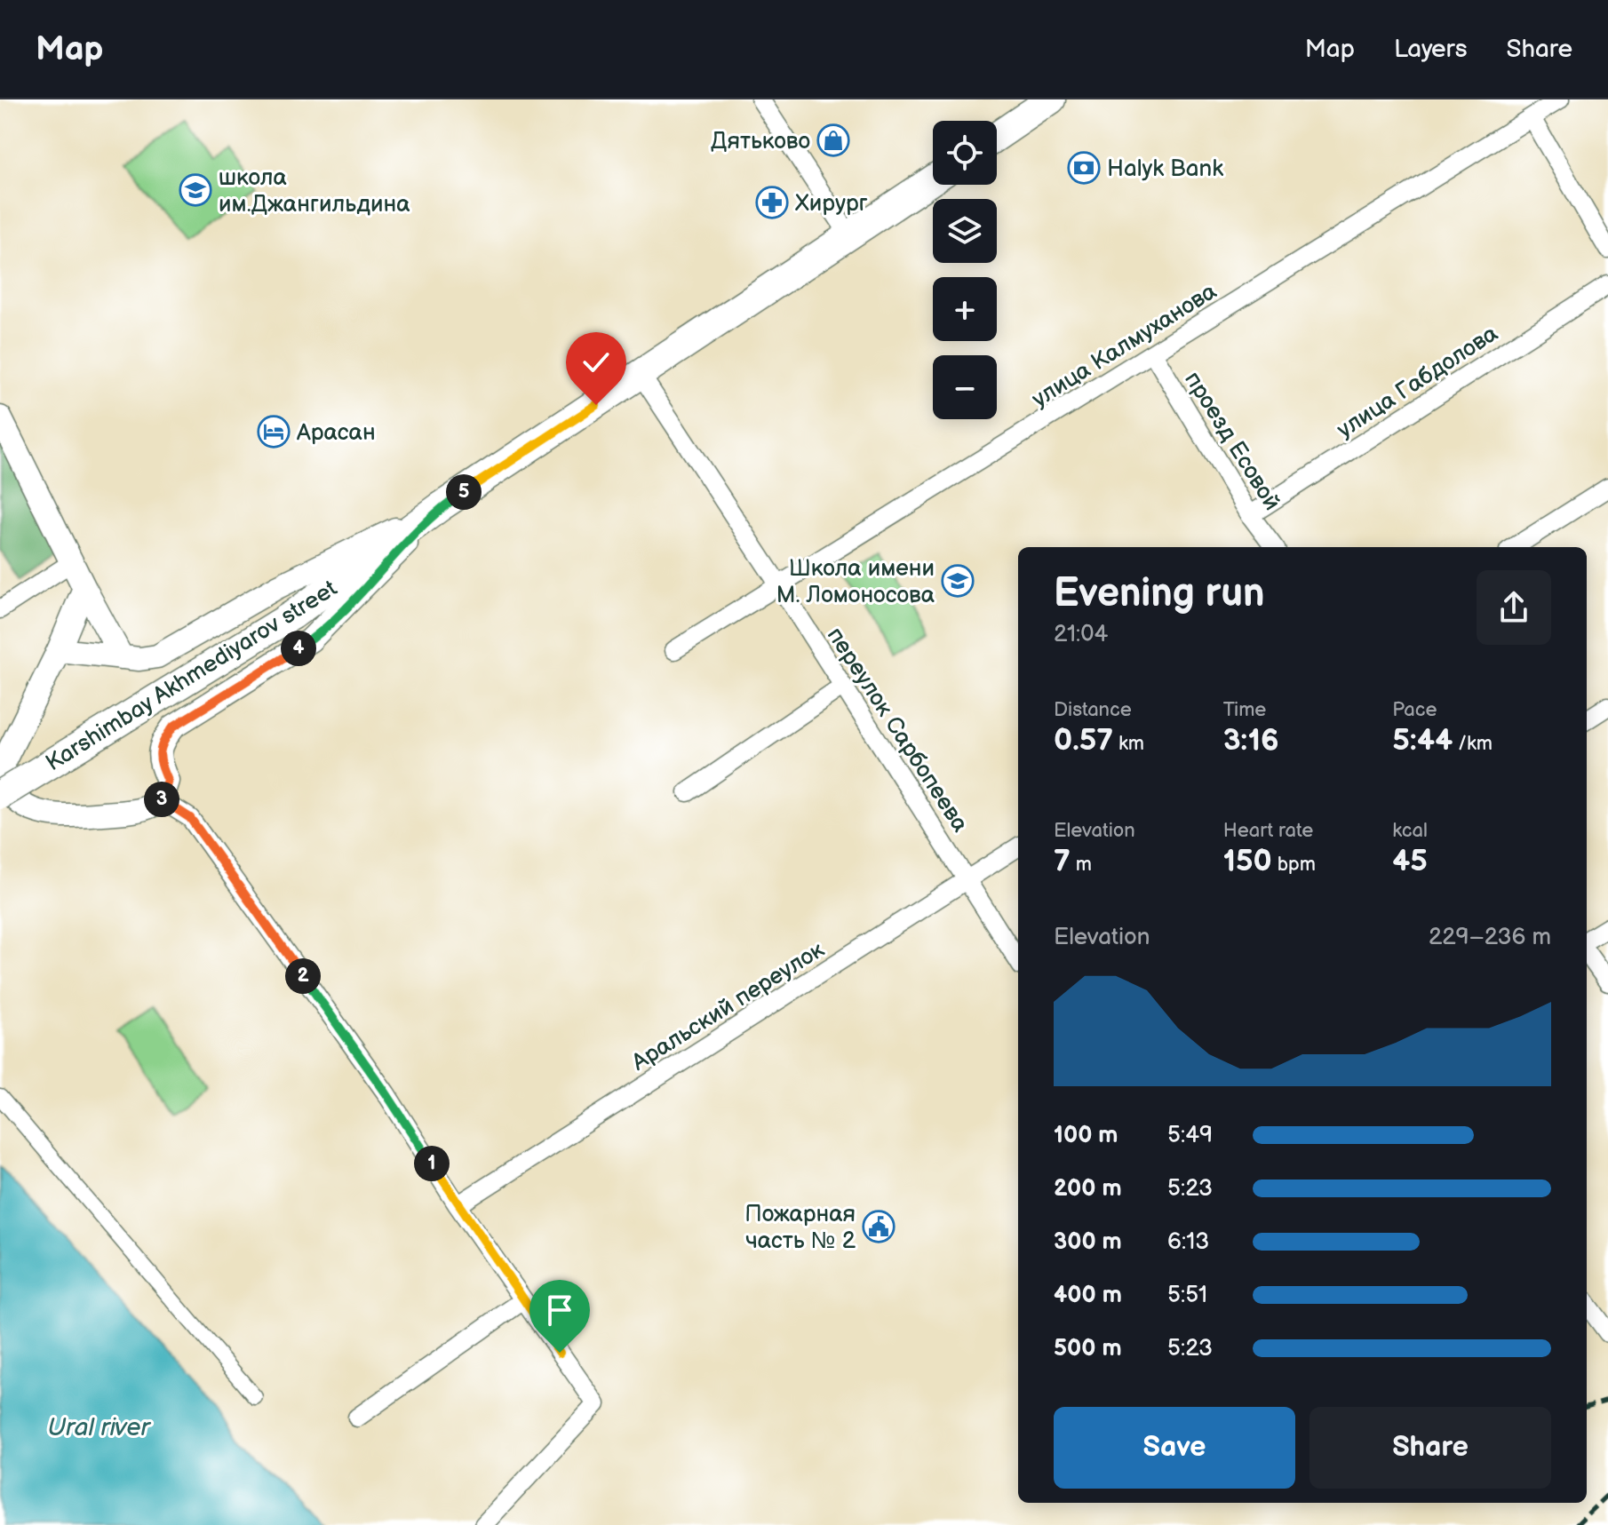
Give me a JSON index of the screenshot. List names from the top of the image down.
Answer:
{
  "streets": {
    "main road": ["Karshimbay Akhmediyarov street"],
    "street": [
      "улица Калмуханова",
      "улица Габдолова",
      "проезд Есовой",
      "переулок Сарбопеева",
      "Аральский переулок"
    ]
  },
  "crossings": [
    ["улица Калмуханова", "проезд Есовой"],
    ["улица Калмуханова", "переулок Сарбопеева"],
    ["улица Габдолова", "проезд Есовой"],
    ["Karshimbay Akhmediyarov street", "переулок Сарбопеева"],
    ["переулок Сарбопеева", "Аральский переулок"]
  ],
  "water": ["Ural river"],
  "places": {
    "shop": ["Дятьково"],
    "bank": ["Halyk Bank"],
    "school or university": ["школа им.Джангильдина", "Школа имени М. Ломоносова"],
    "pharmacy": ["Хирург"],
    "hotel": ["Арасан"],
    "public building": ["Пожарная часть № 2"]
  },
  "page": {
    "header": "Map",
    "nav": ["Map", "Layers", "Share"],
    "map_buttons": ["+", "−"],
    "pins": [
      "5",
      "4",
      "3",
      "2",
      "1"
    ],
    "heading": ["Evening run", "21:04"],
    "stats": [
      ["Distance", "0.57 km"],
      ["Time", "3:16"],
      ["Pace", "5:44 /km"],
      ["Elevation", "7 m"],
      ["Heart rate", "150 bpm"],
      ["kcal", "45"]
    ],
    "chart": ["Elevation", "229–236 m"],
    "list": [
      {
        "name": "100 m",
        "note": "5:49"
      },
      {
        "name": "200 m",
        "note": "5:23"
      },
      {
        "name": "300 m",
        "note": "6:13"
      },
      {
        "name": "400 m",
        "note": "5:51"
      },
      {
        "name": "500 m",
        "note": "5:23"
      }
    ],
    "buttons": ["Save", "Share"]
  }
}
